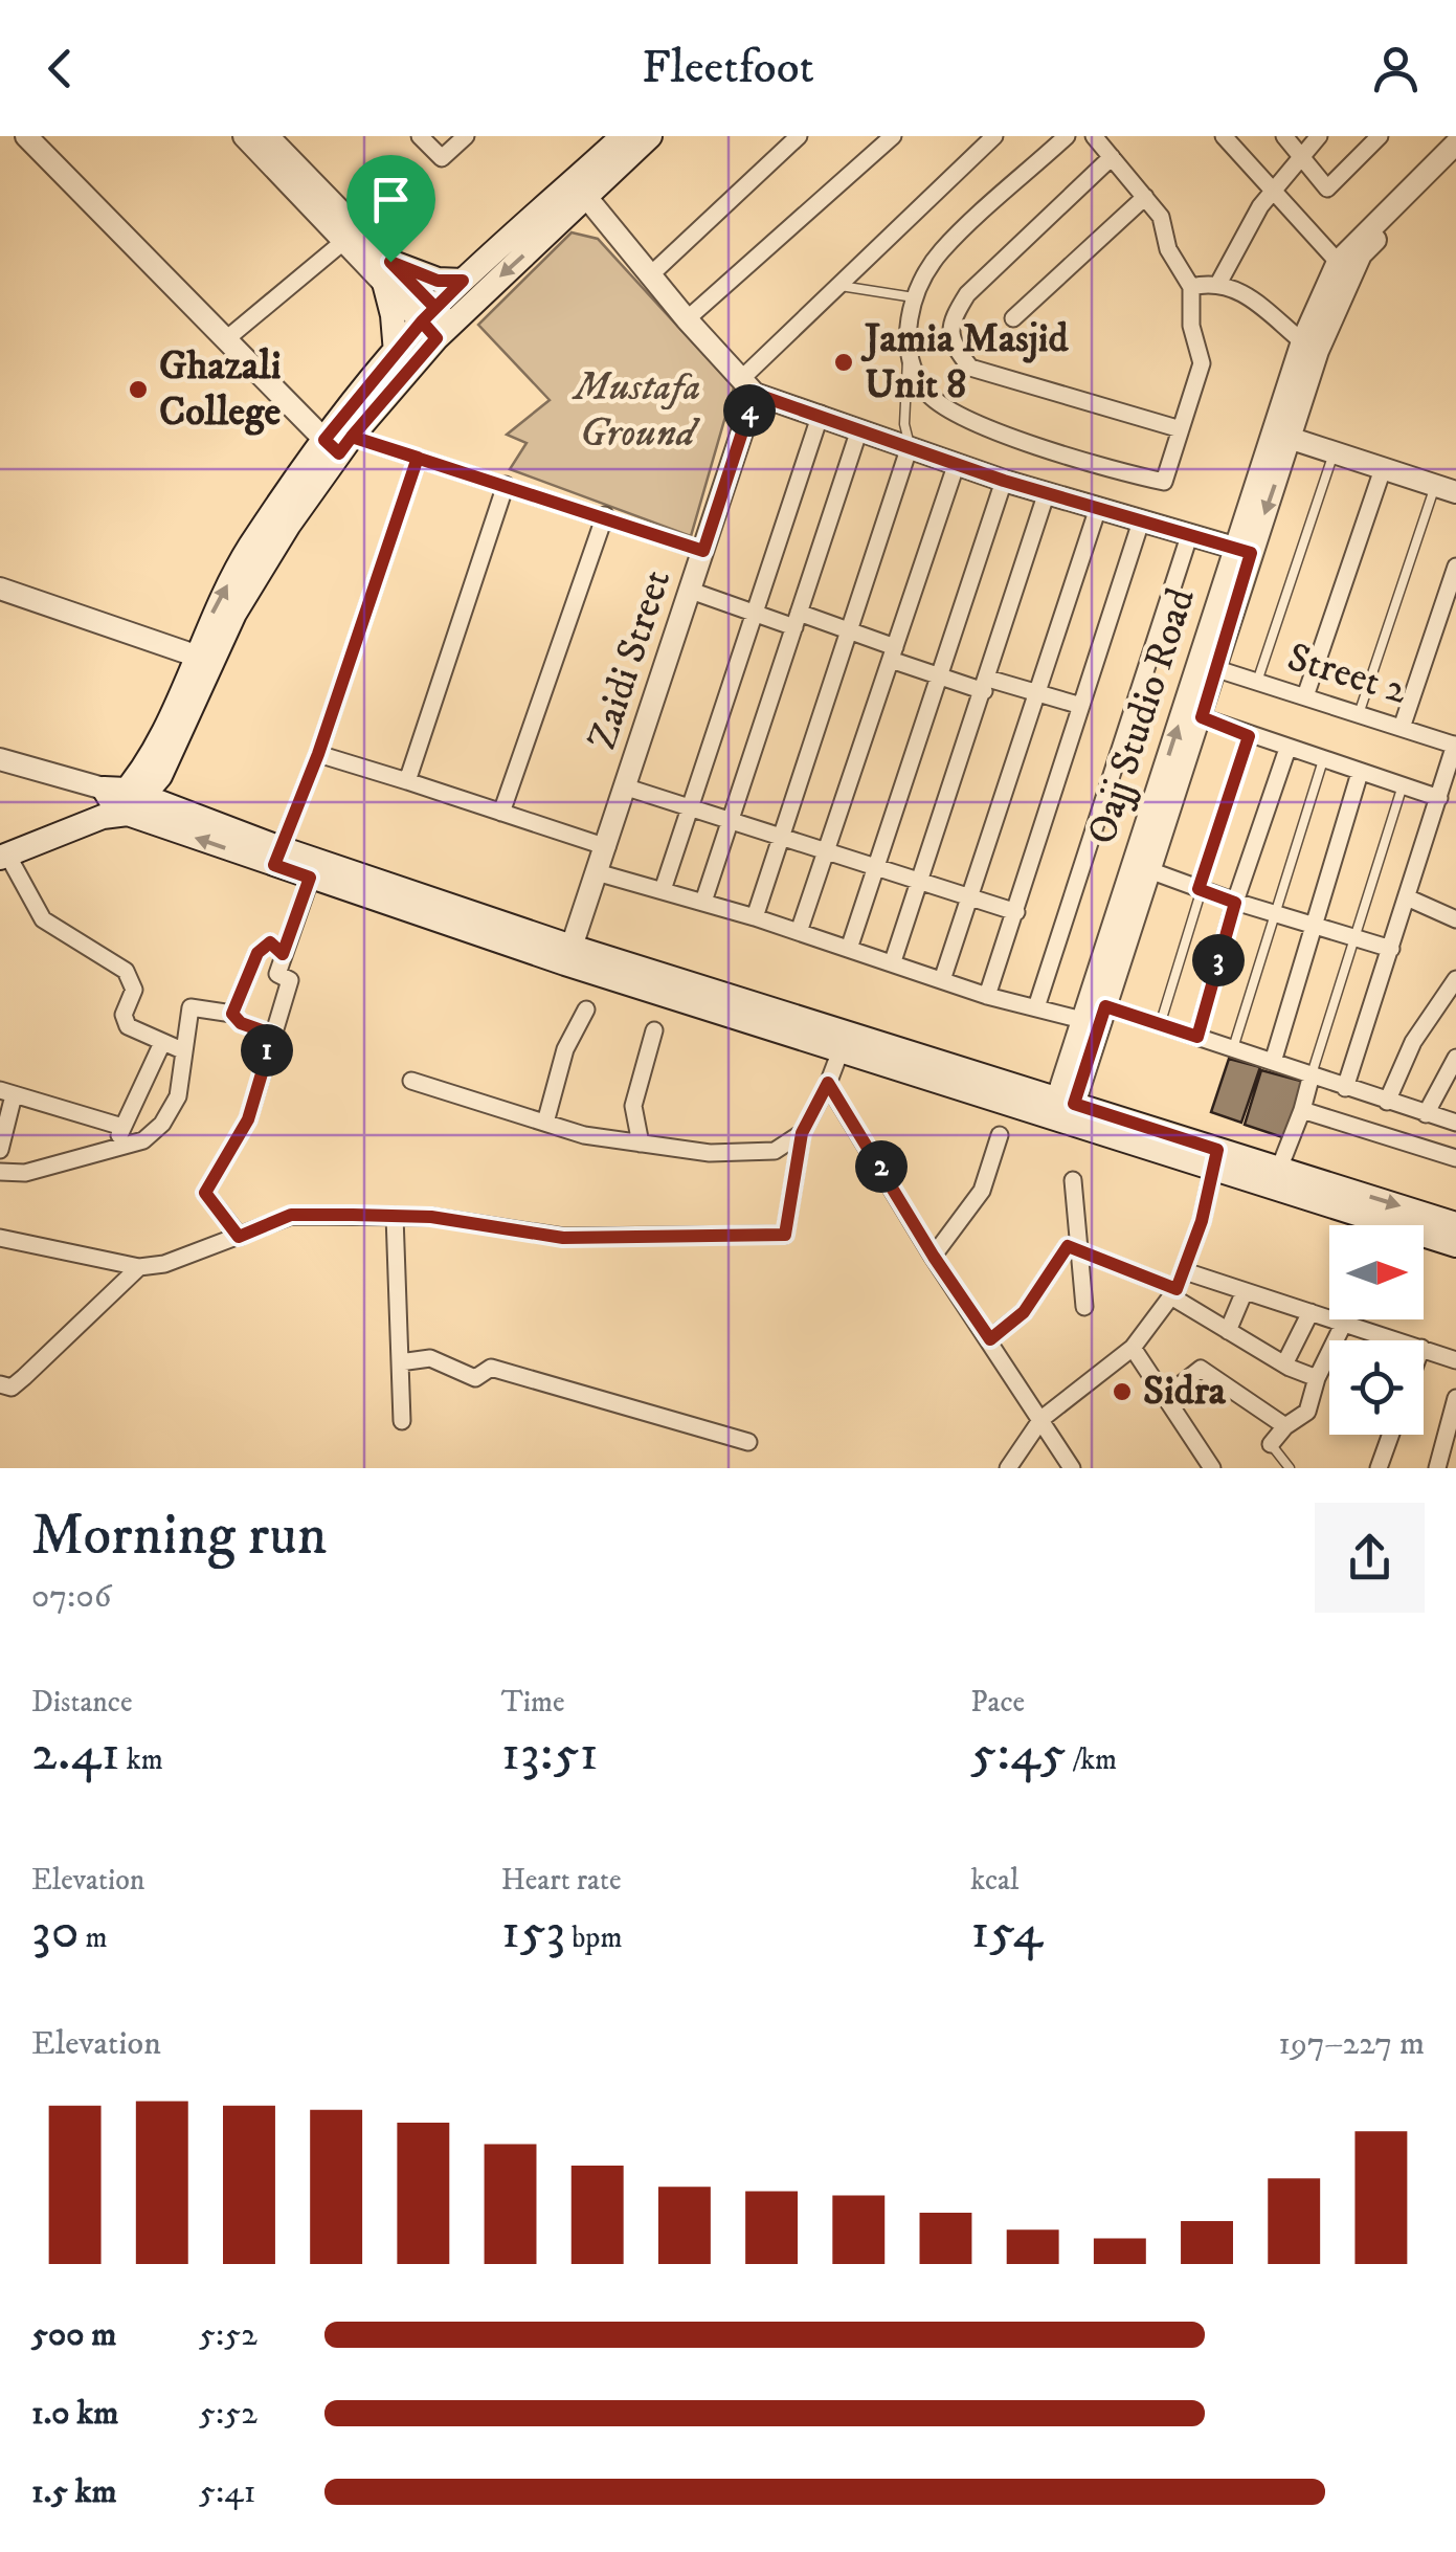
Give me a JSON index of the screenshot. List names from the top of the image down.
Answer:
{
  "streets": {
    "street": ["Zaidi Street", "Street 2", "Oajj Studio Road"]
  },
  "crossings": [
    ["Street 2", "Oajj Studio Road"]
  ],
  "parks": ["Mustafa Ground"],
  "places": ["Jamia Masjid Unit 8", "Ghazali College", "Sidra"],
  "north": "right",
  "page": {
    "header": "Fleetfoot",
    "pins": [
      "4",
      "3",
      "1",
      "2"
    ],
    "heading": ["Morning run", "07:06"],
    "stats": [
      ["Distance", "2.41 km"],
      ["Time", "13:51"],
      ["Pace", "5:45 /km"],
      ["Elevation", "30 m"],
      ["Heart rate", "153 bpm"],
      ["kcal", "154"]
    ],
    "chart": ["Elevation", "197–227 m"],
    "list": [
      {
        "name": "500 m",
        "note": "5:52"
      },
      {
        "name": "1.0 km",
        "note": "5:52"
      },
      {
        "name": "1.5 km",
        "note": "5:41"
      }
    ]
  }
}
